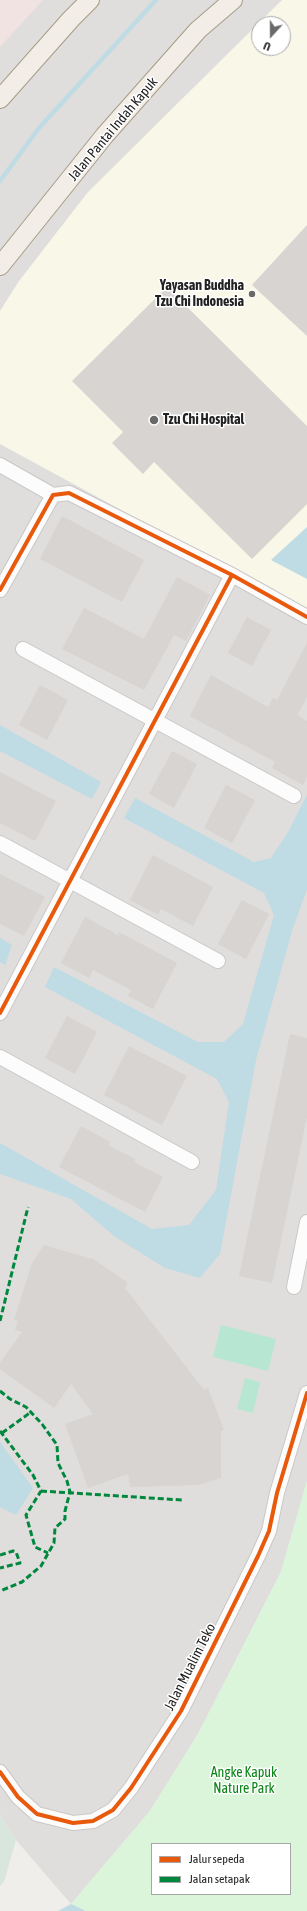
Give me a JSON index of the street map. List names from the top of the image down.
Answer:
{
  "streets": {
    "main road": ["Jalan Pantai Indah Kapuk"],
    "street": ["Jalan Mualim Teko"]
  },
  "parks": ["Angke Kapuk Nature Park"],
  "places": ["Yayasan Buddha Tzu Chi Indonesia", "Tzu Chi Hospital"],
  "legend": ["Jalur sepeda", "Jalan setapak"],
  "north": "bottom"
}
